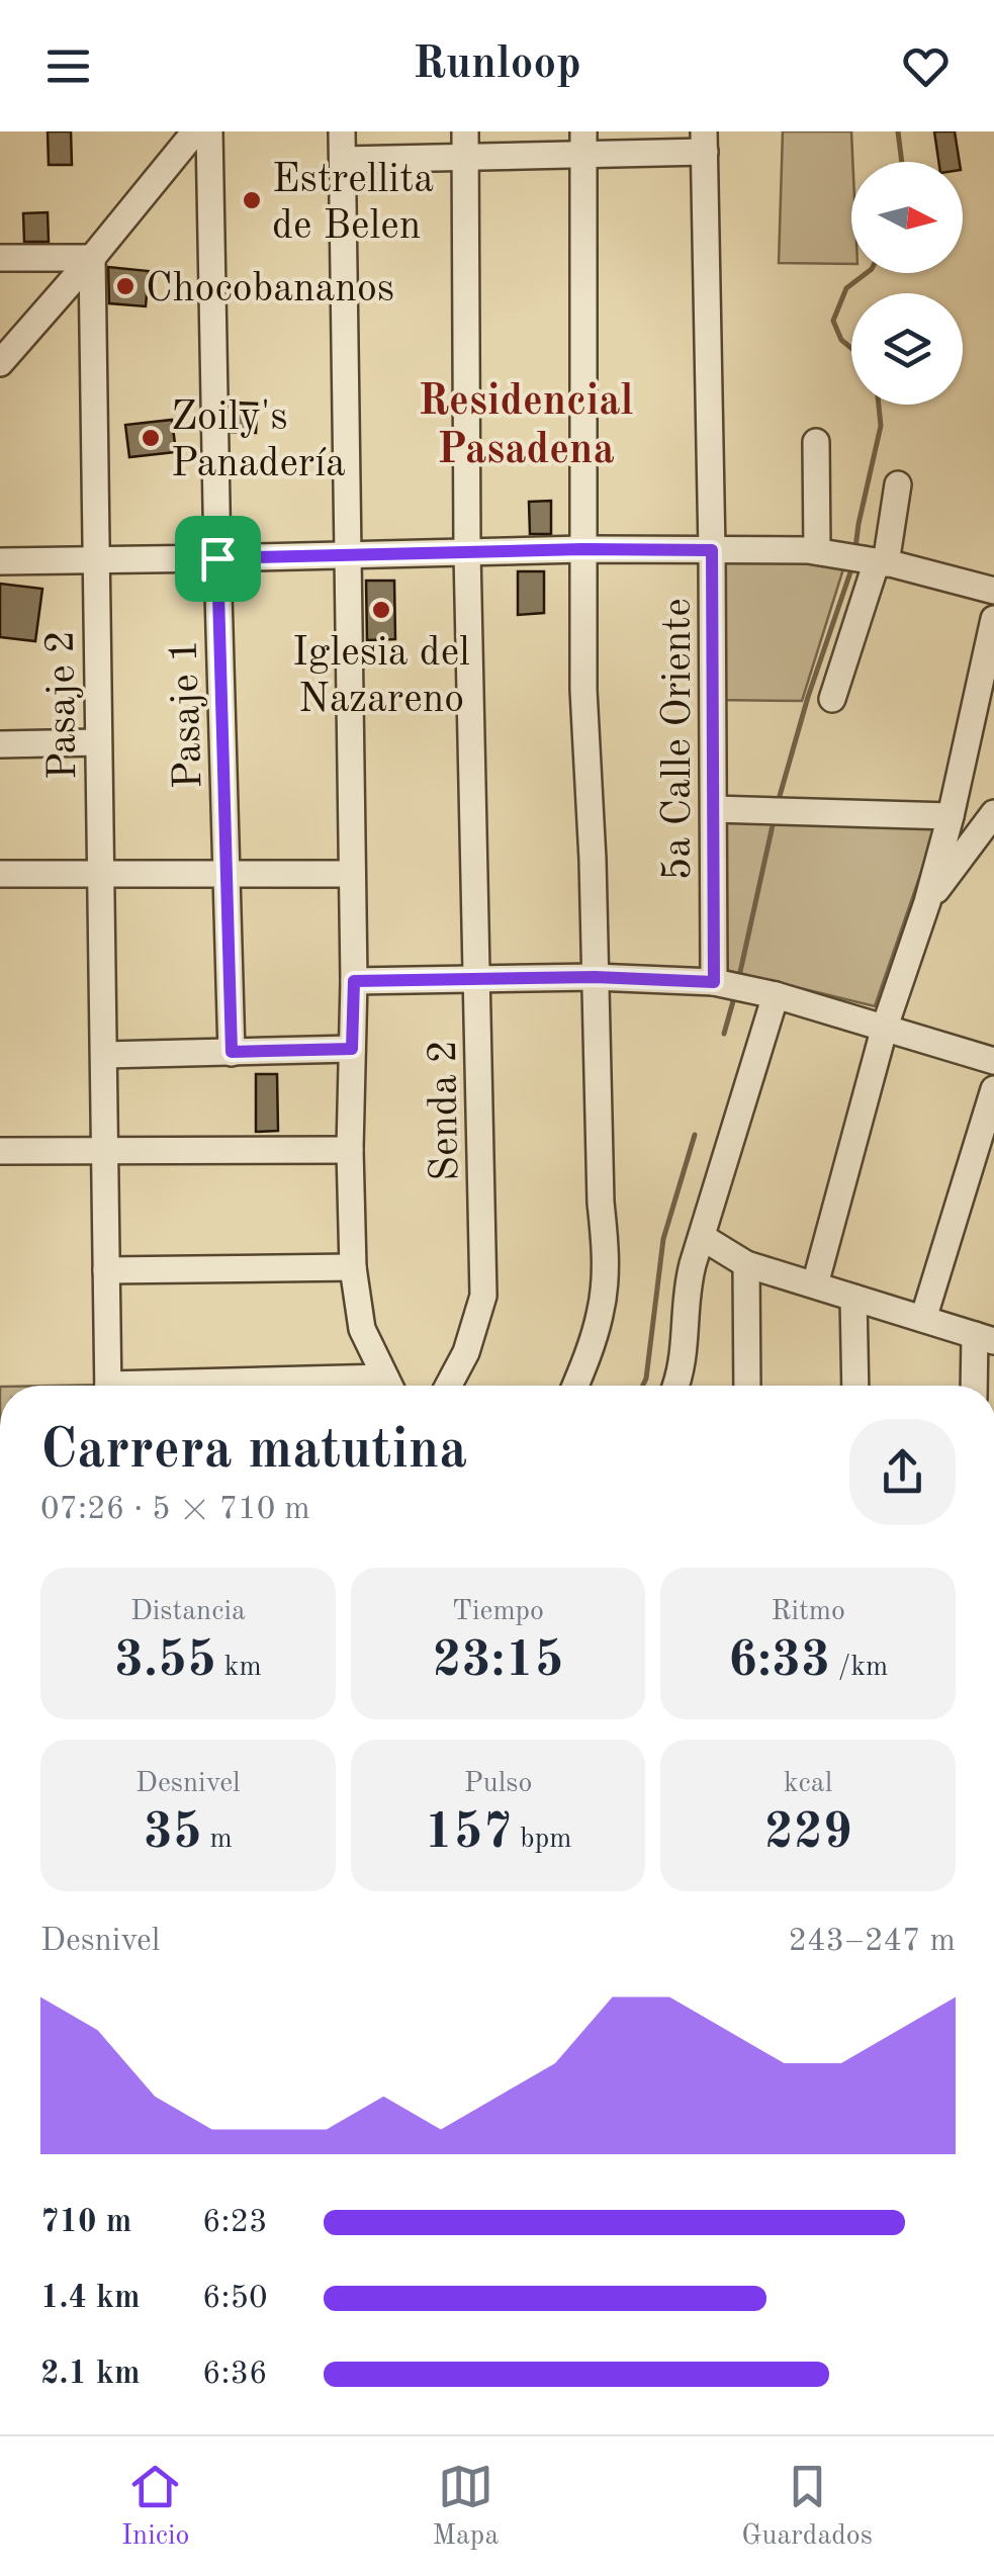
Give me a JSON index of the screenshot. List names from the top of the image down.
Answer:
{
  "streets": {
    "street": [
      "Pasaje 2",
      "Pasaje 1",
      "5a Calle Oriente",
      "Senda 2"
    ]
  },
  "districts": ["Residencial Pasadena"],
  "places": [
    "Estrellita de Belen",
    "Chocobananos",
    "Zoily's Panadería",
    "Iglesia del Nazareno"
  ],
  "north": "right",
  "page": {
    "header": "Runloop",
    "heading": ["Carrera matutina", "07:26 · 5 × 710 m"],
    "stats": [
      ["Distancia", "3.55 km"],
      ["Tiempo", "23:15"],
      ["Ritmo", "6:33 /km"],
      ["Desnivel", "35 m"],
      ["Pulso", "157 bpm"],
      ["kcal", "229"]
    ],
    "chart": ["Desnivel", "243–247 m"],
    "list": [
      {
        "name": "710 m",
        "note": "6:23"
      },
      {
        "name": "1.4 km",
        "note": "6:50"
      },
      {
        "name": "2.1 km",
        "note": "6:36"
      }
    ],
    "tabs": ["Inicio", "Mapa", "Guardados"]
  }
}
